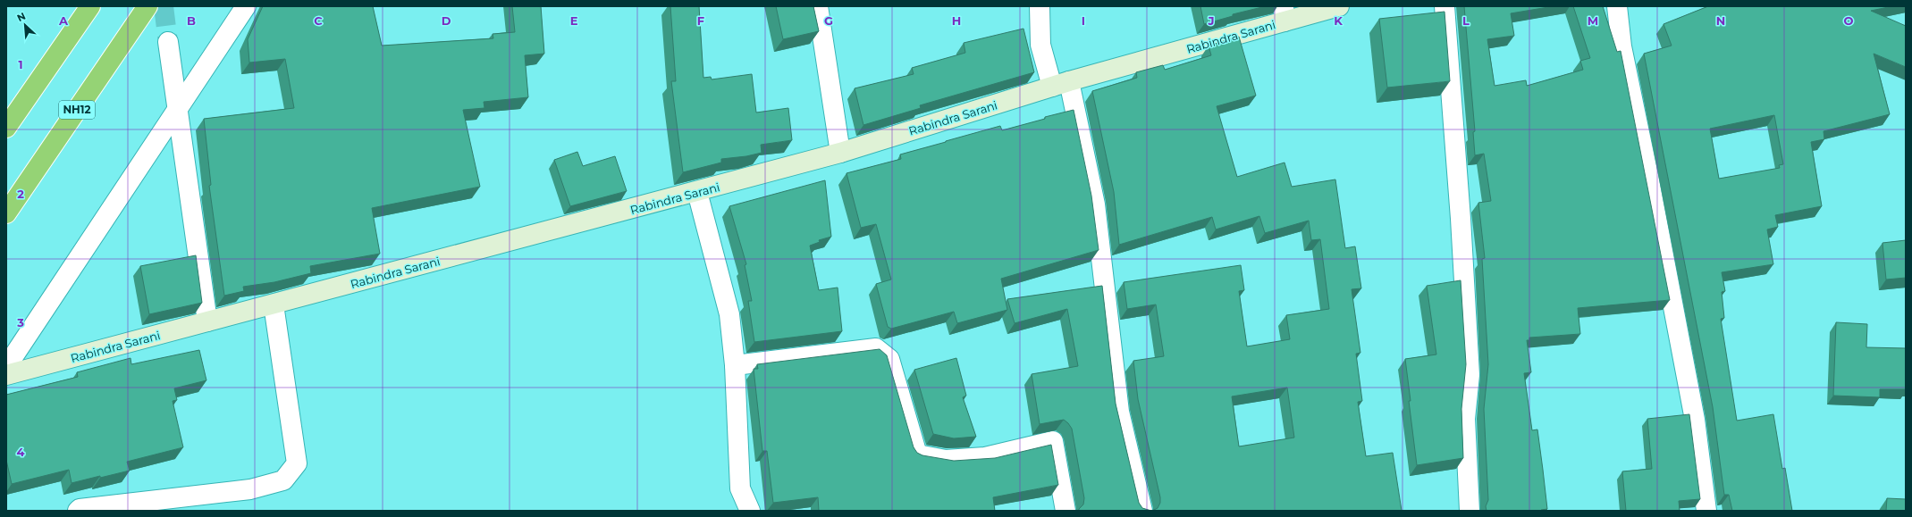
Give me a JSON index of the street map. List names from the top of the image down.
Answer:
{
  "streets": {
    "highway": ["NH12"],
    "street": ["Rabindra Sarani"]
  },
  "north": "top left",
  "grid": {
    "columns": [
      "A",
      "B",
      "C",
      "D",
      "E",
      "F",
      "G",
      "H",
      "I",
      "J",
      "K",
      "L",
      "M",
      "N",
      "O"
    ],
    "rows": [
      "1",
      "2",
      "3",
      "4"
    ]
  }
}
